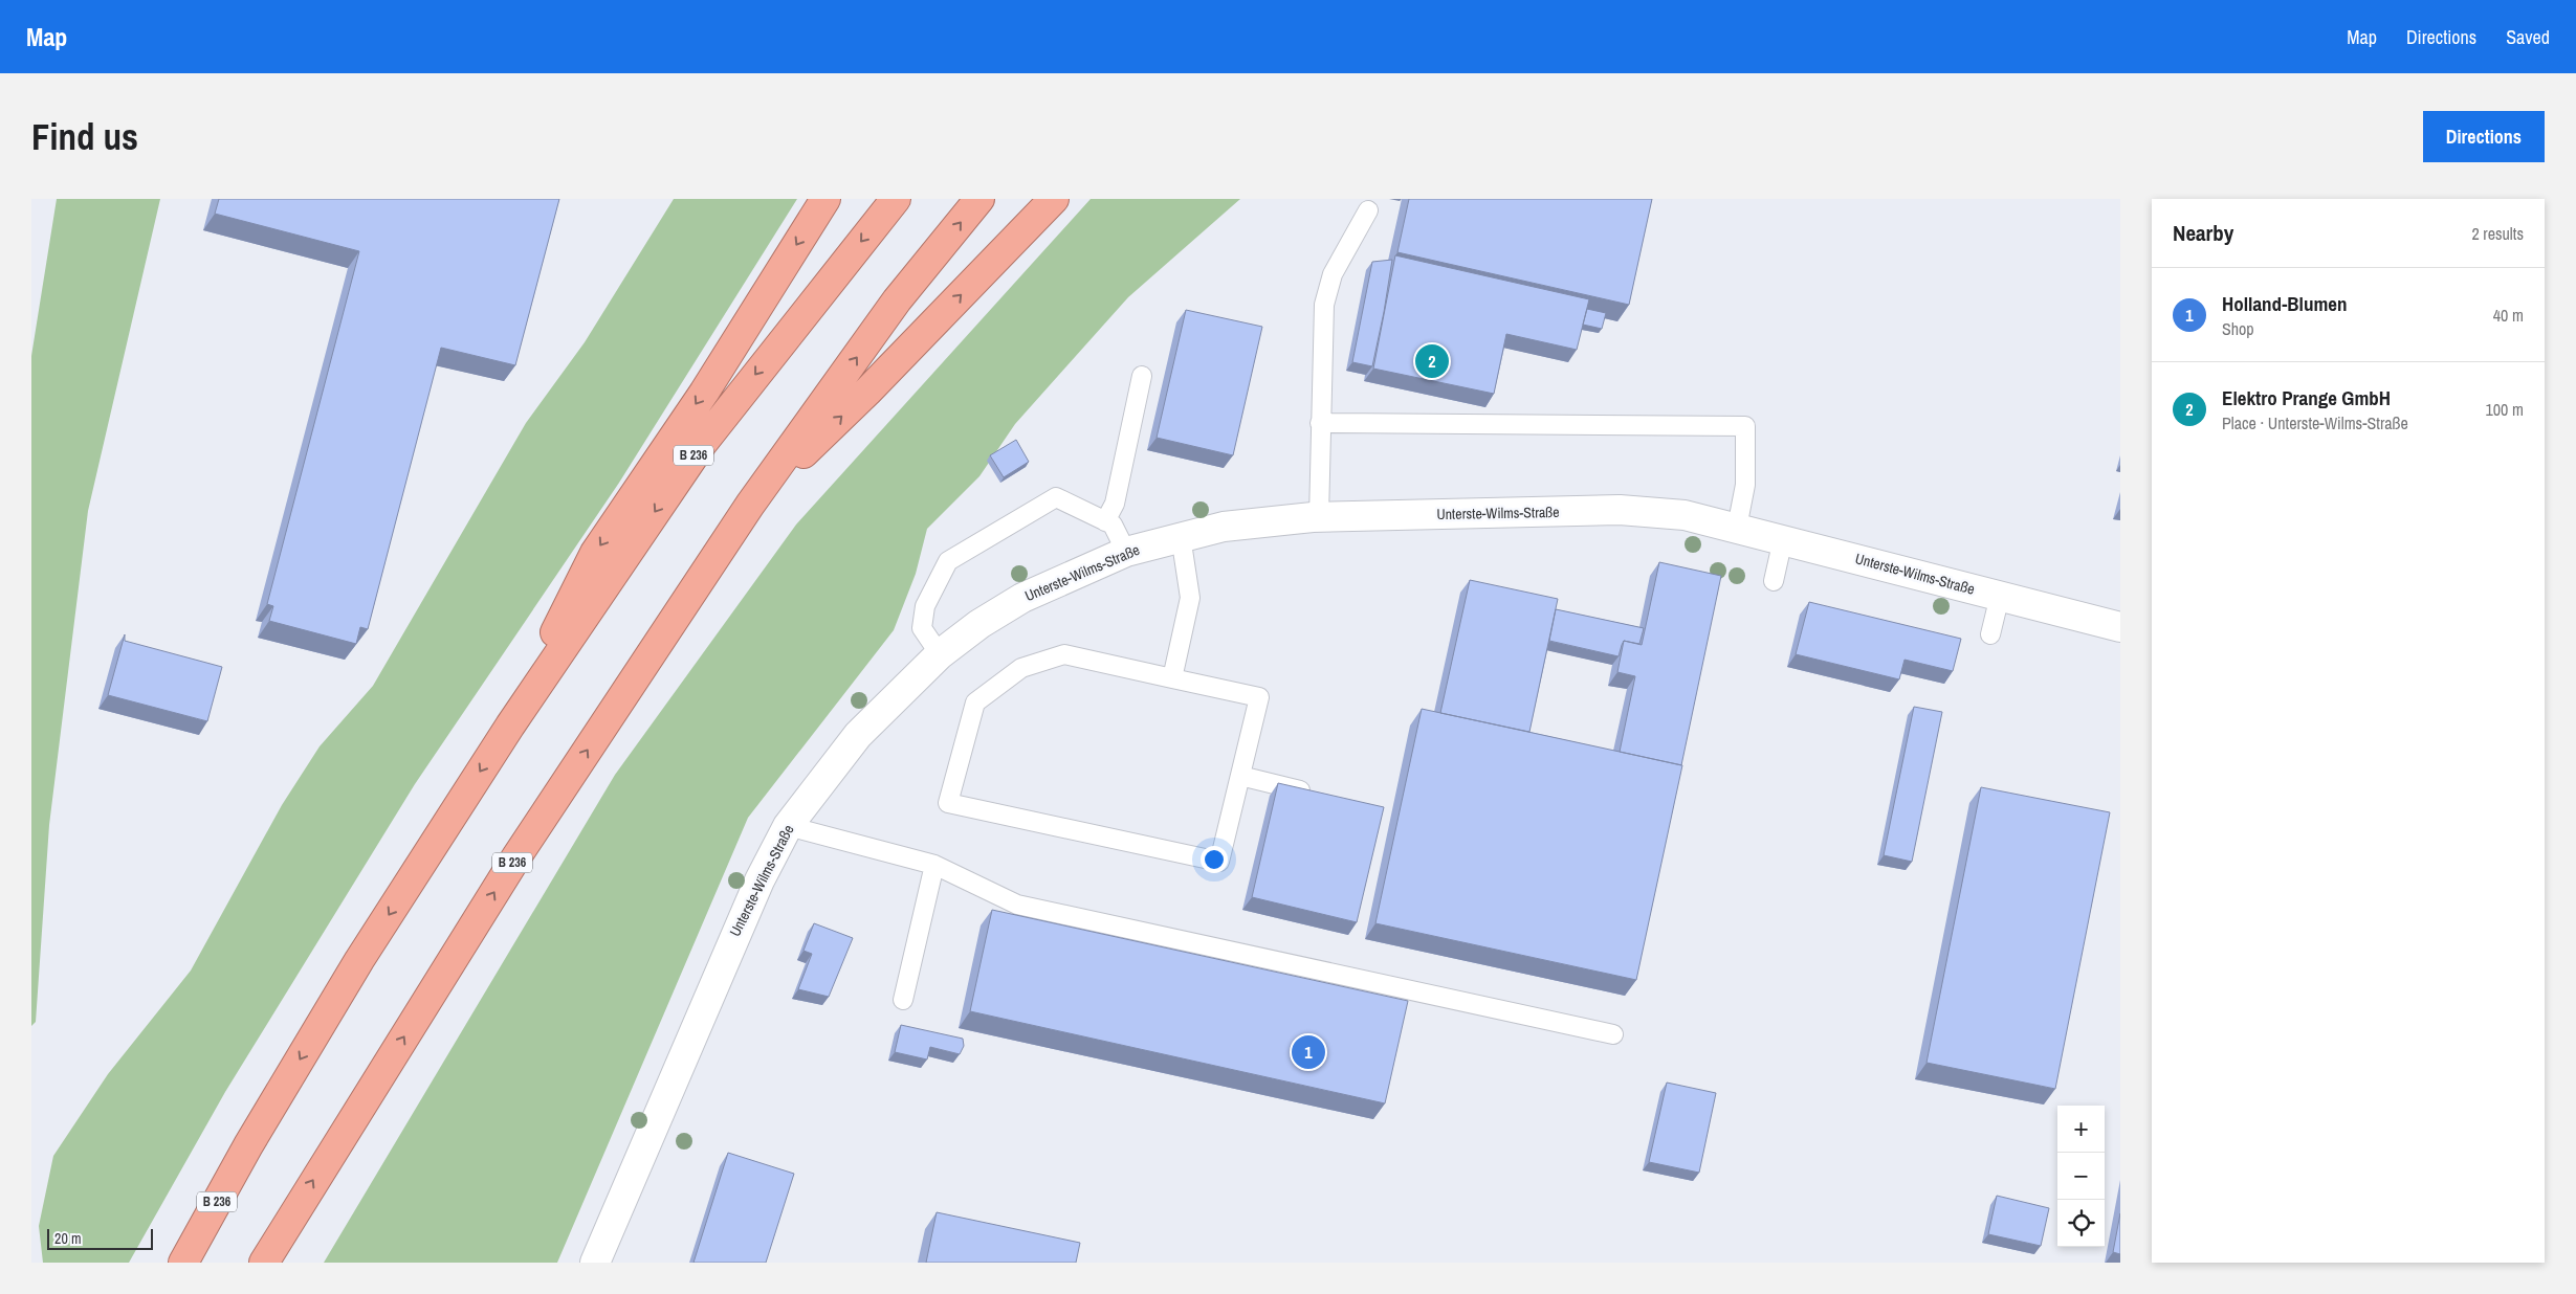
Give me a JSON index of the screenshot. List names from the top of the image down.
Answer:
{
  "streets": {
    "highway": ["B 236"],
    "street": ["Unterste-Wilms-Straße"]
  },
  "scale_bar": "20 m",
  "page": {
    "header": "Map",
    "nav": ["Map", "Directions", "Saved"],
    "buttons": "Directions",
    "title": "Find us",
    "heading": ["Nearby", "2 results"],
    "list": [
      {
        "mark": "1",
        "name": "Holland-Blumen",
        "note": "Shop",
        "value": "40 m"
      },
      {
        "mark": "2",
        "name": "Elektro Prange GmbH",
        "note": "Place · Unterste-Wilms-Straße",
        "value": "100 m"
      }
    ],
    "pins": ["2", "1"],
    "map_buttons": ["+", "−"],
    "scale": "20 m"
  }
}
